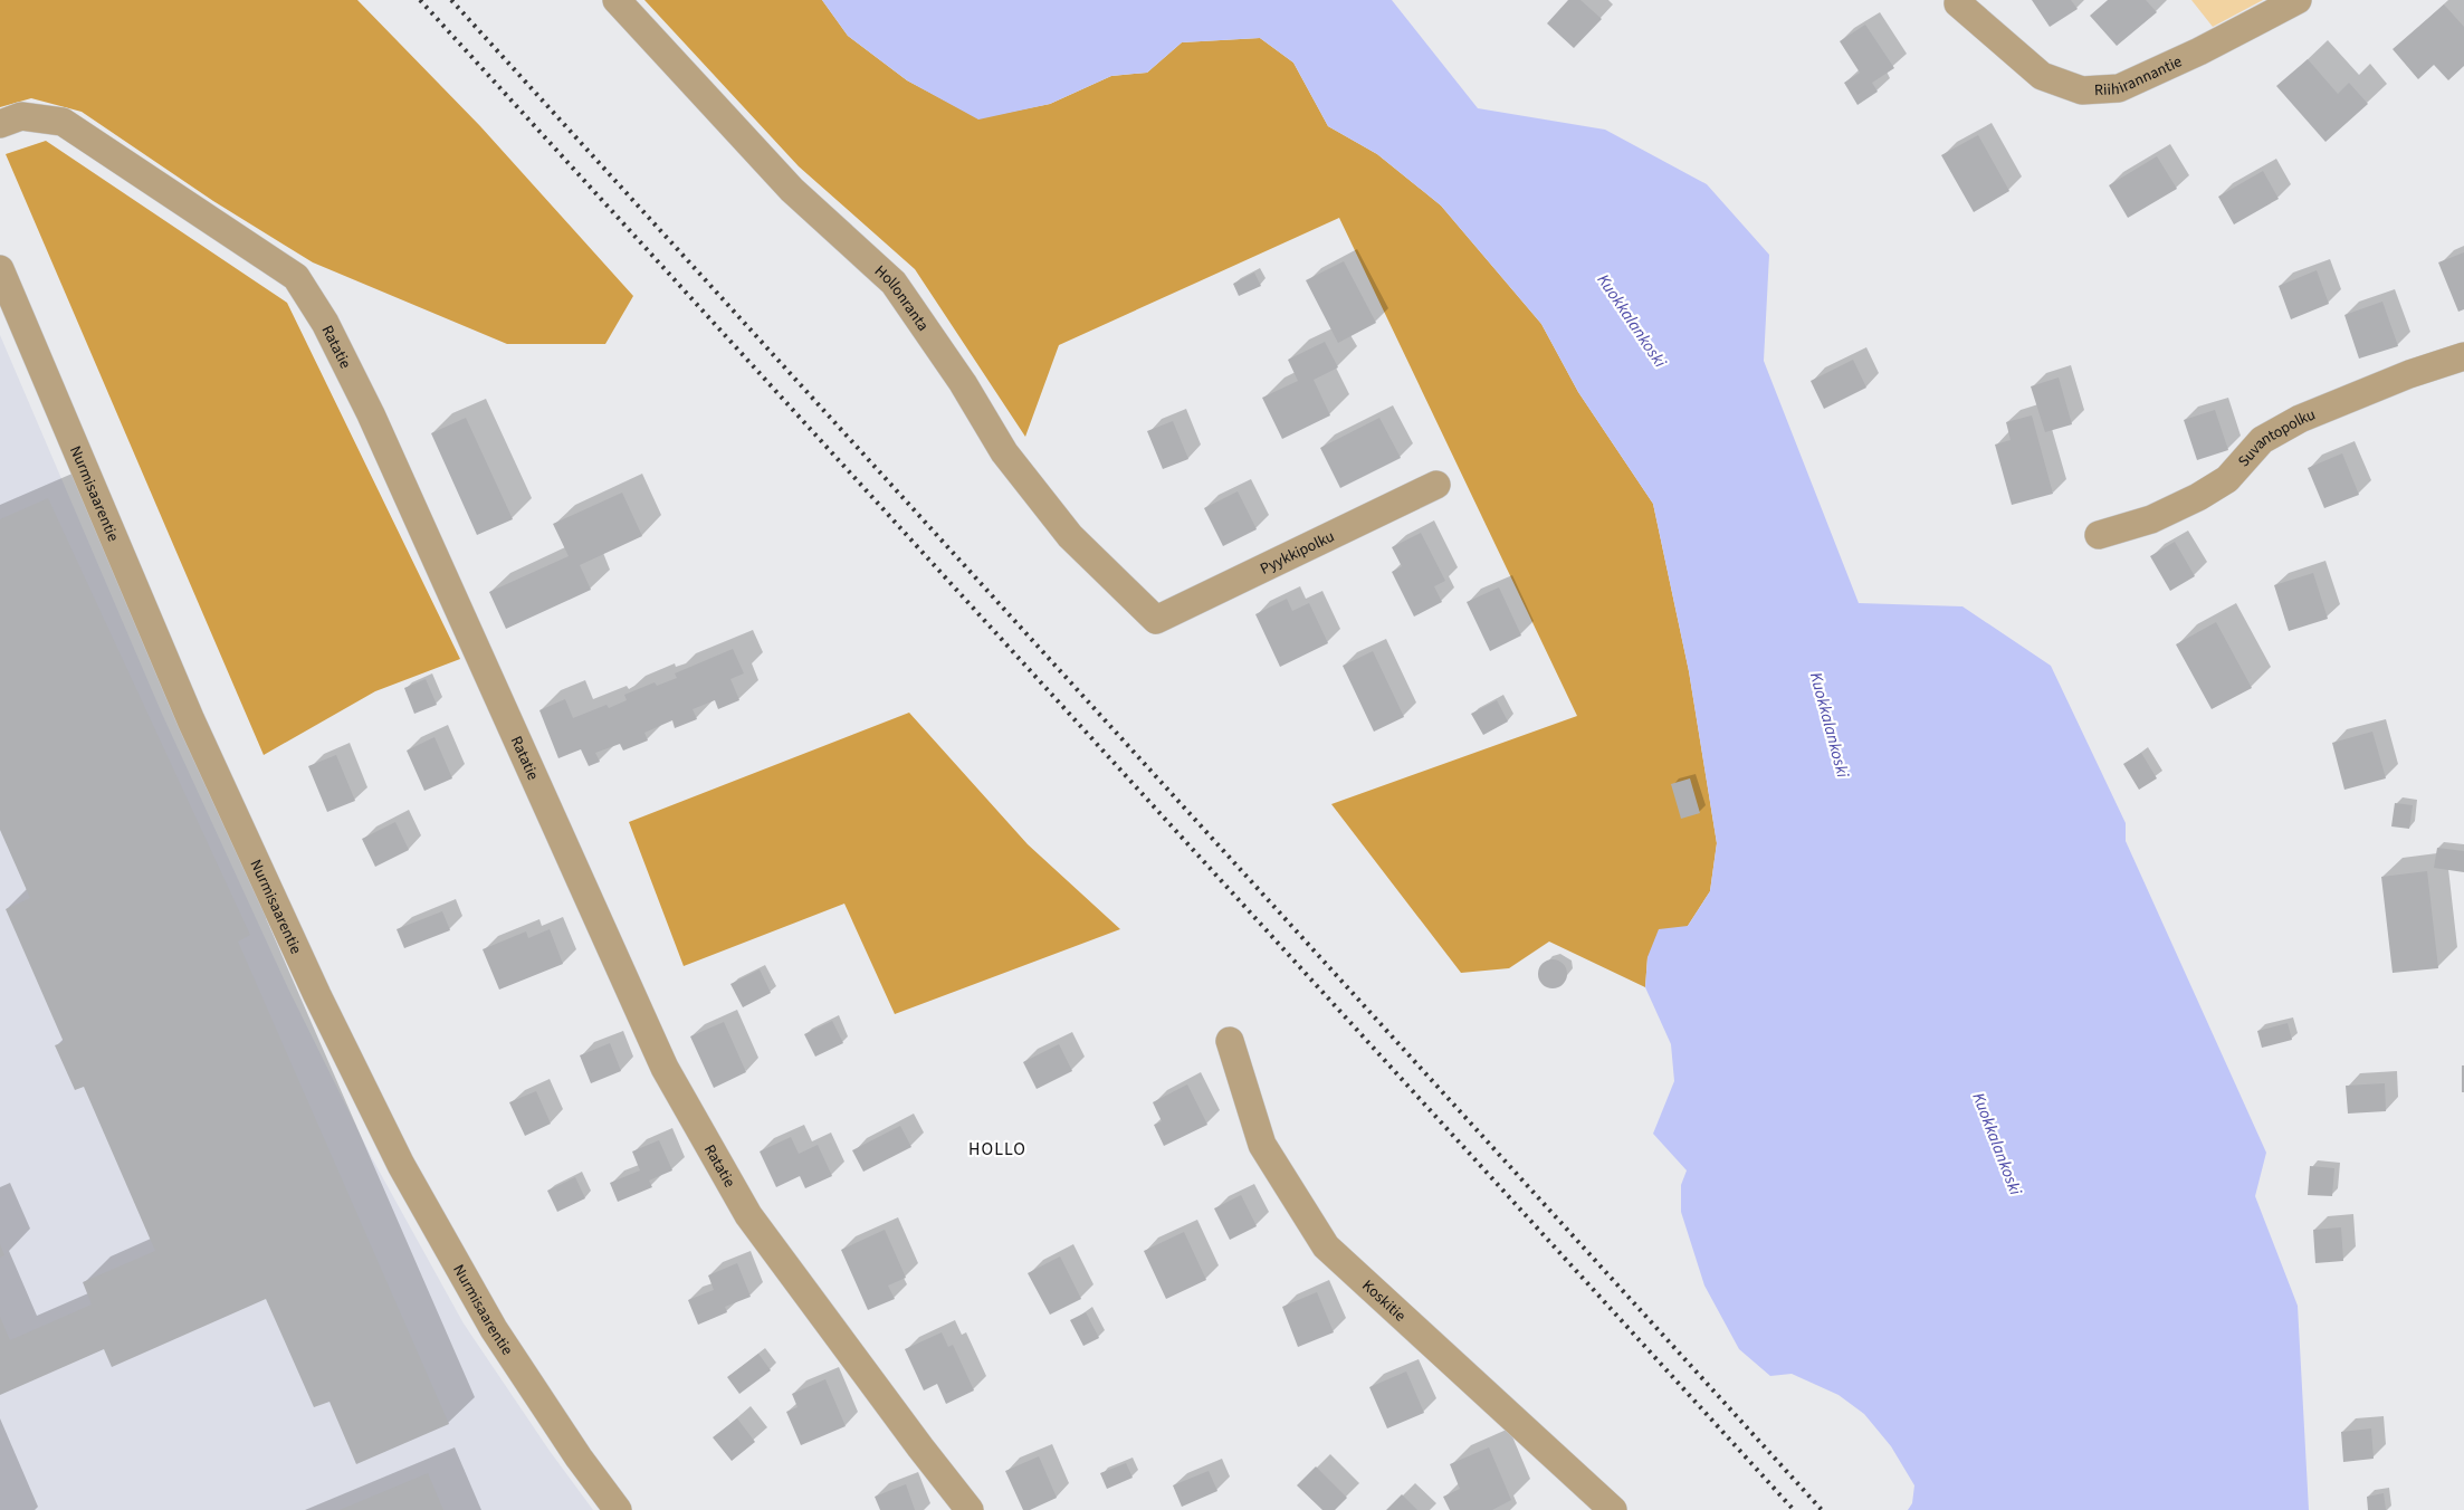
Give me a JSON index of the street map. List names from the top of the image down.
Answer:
{
  "streets": {
    "street": [
      "Riihirannantie",
      "Hollonranta",
      "Ratatie",
      "Suvantopolku",
      "Nurmisaarentie",
      "Pyykkipolku",
      "Koskitie"
    ]
  },
  "crossings": [
    ["Hollonranta", "Pyykkipolku"]
  ],
  "districts": ["HOLLO"],
  "water": ["Kuokkalankoski"]
}
